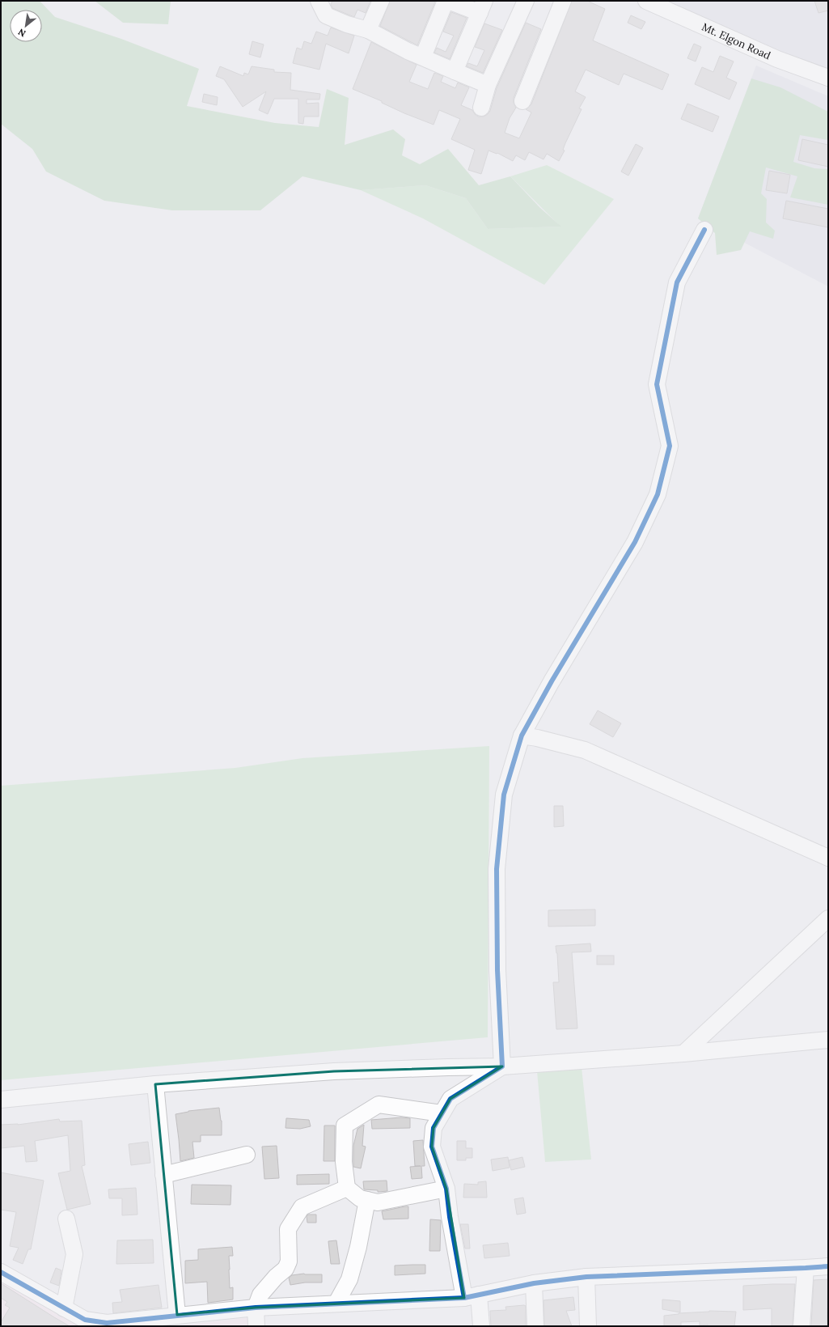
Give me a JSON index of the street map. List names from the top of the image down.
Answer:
{
  "streets": {
    "street": ["Mt. Elgon Road"]
  },
  "north": "bottom left"
}
